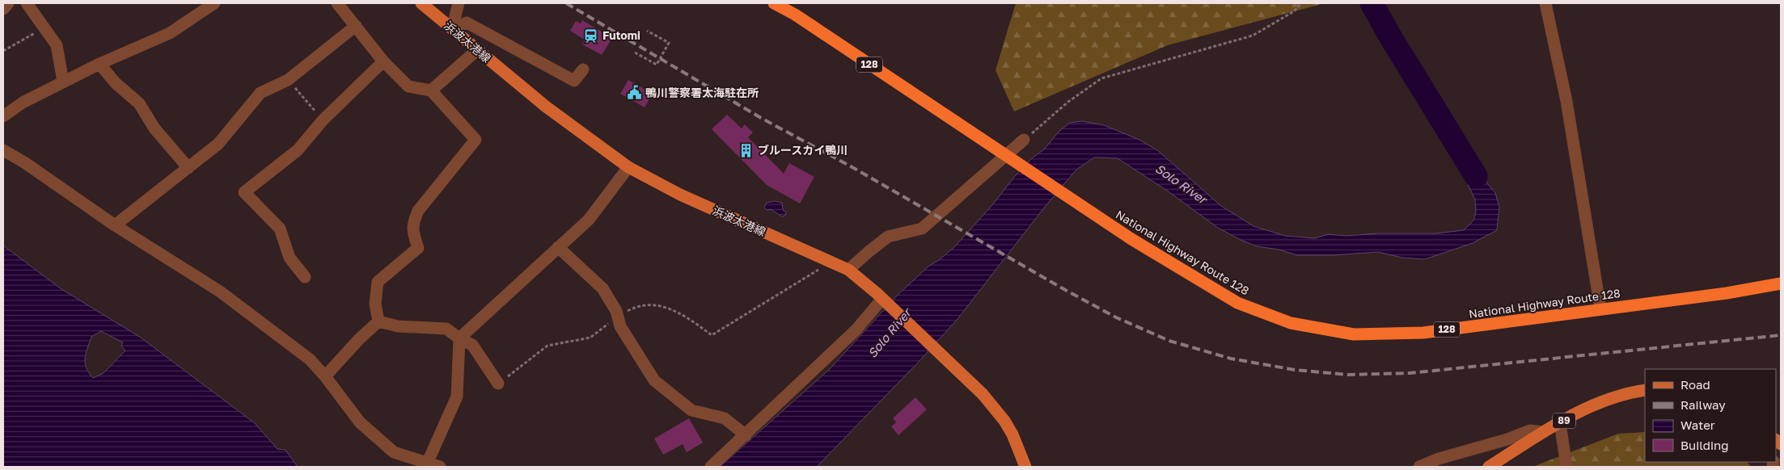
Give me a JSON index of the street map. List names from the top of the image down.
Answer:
{
  "streets": {
    "highway": ["128", "National Highway Route 128"],
    "main road": ["浜波太港線", "89"]
  },
  "water": ["Solo River"],
  "places": {
    "station": ["Futomi"],
    "public building": ["鴨川警察署太海駐在所"],
    "building": ["ブルースカイ鴨川"]
  },
  "legend": [
    "Road",
    "Railway",
    "Water",
    "Building"
  ]
}
